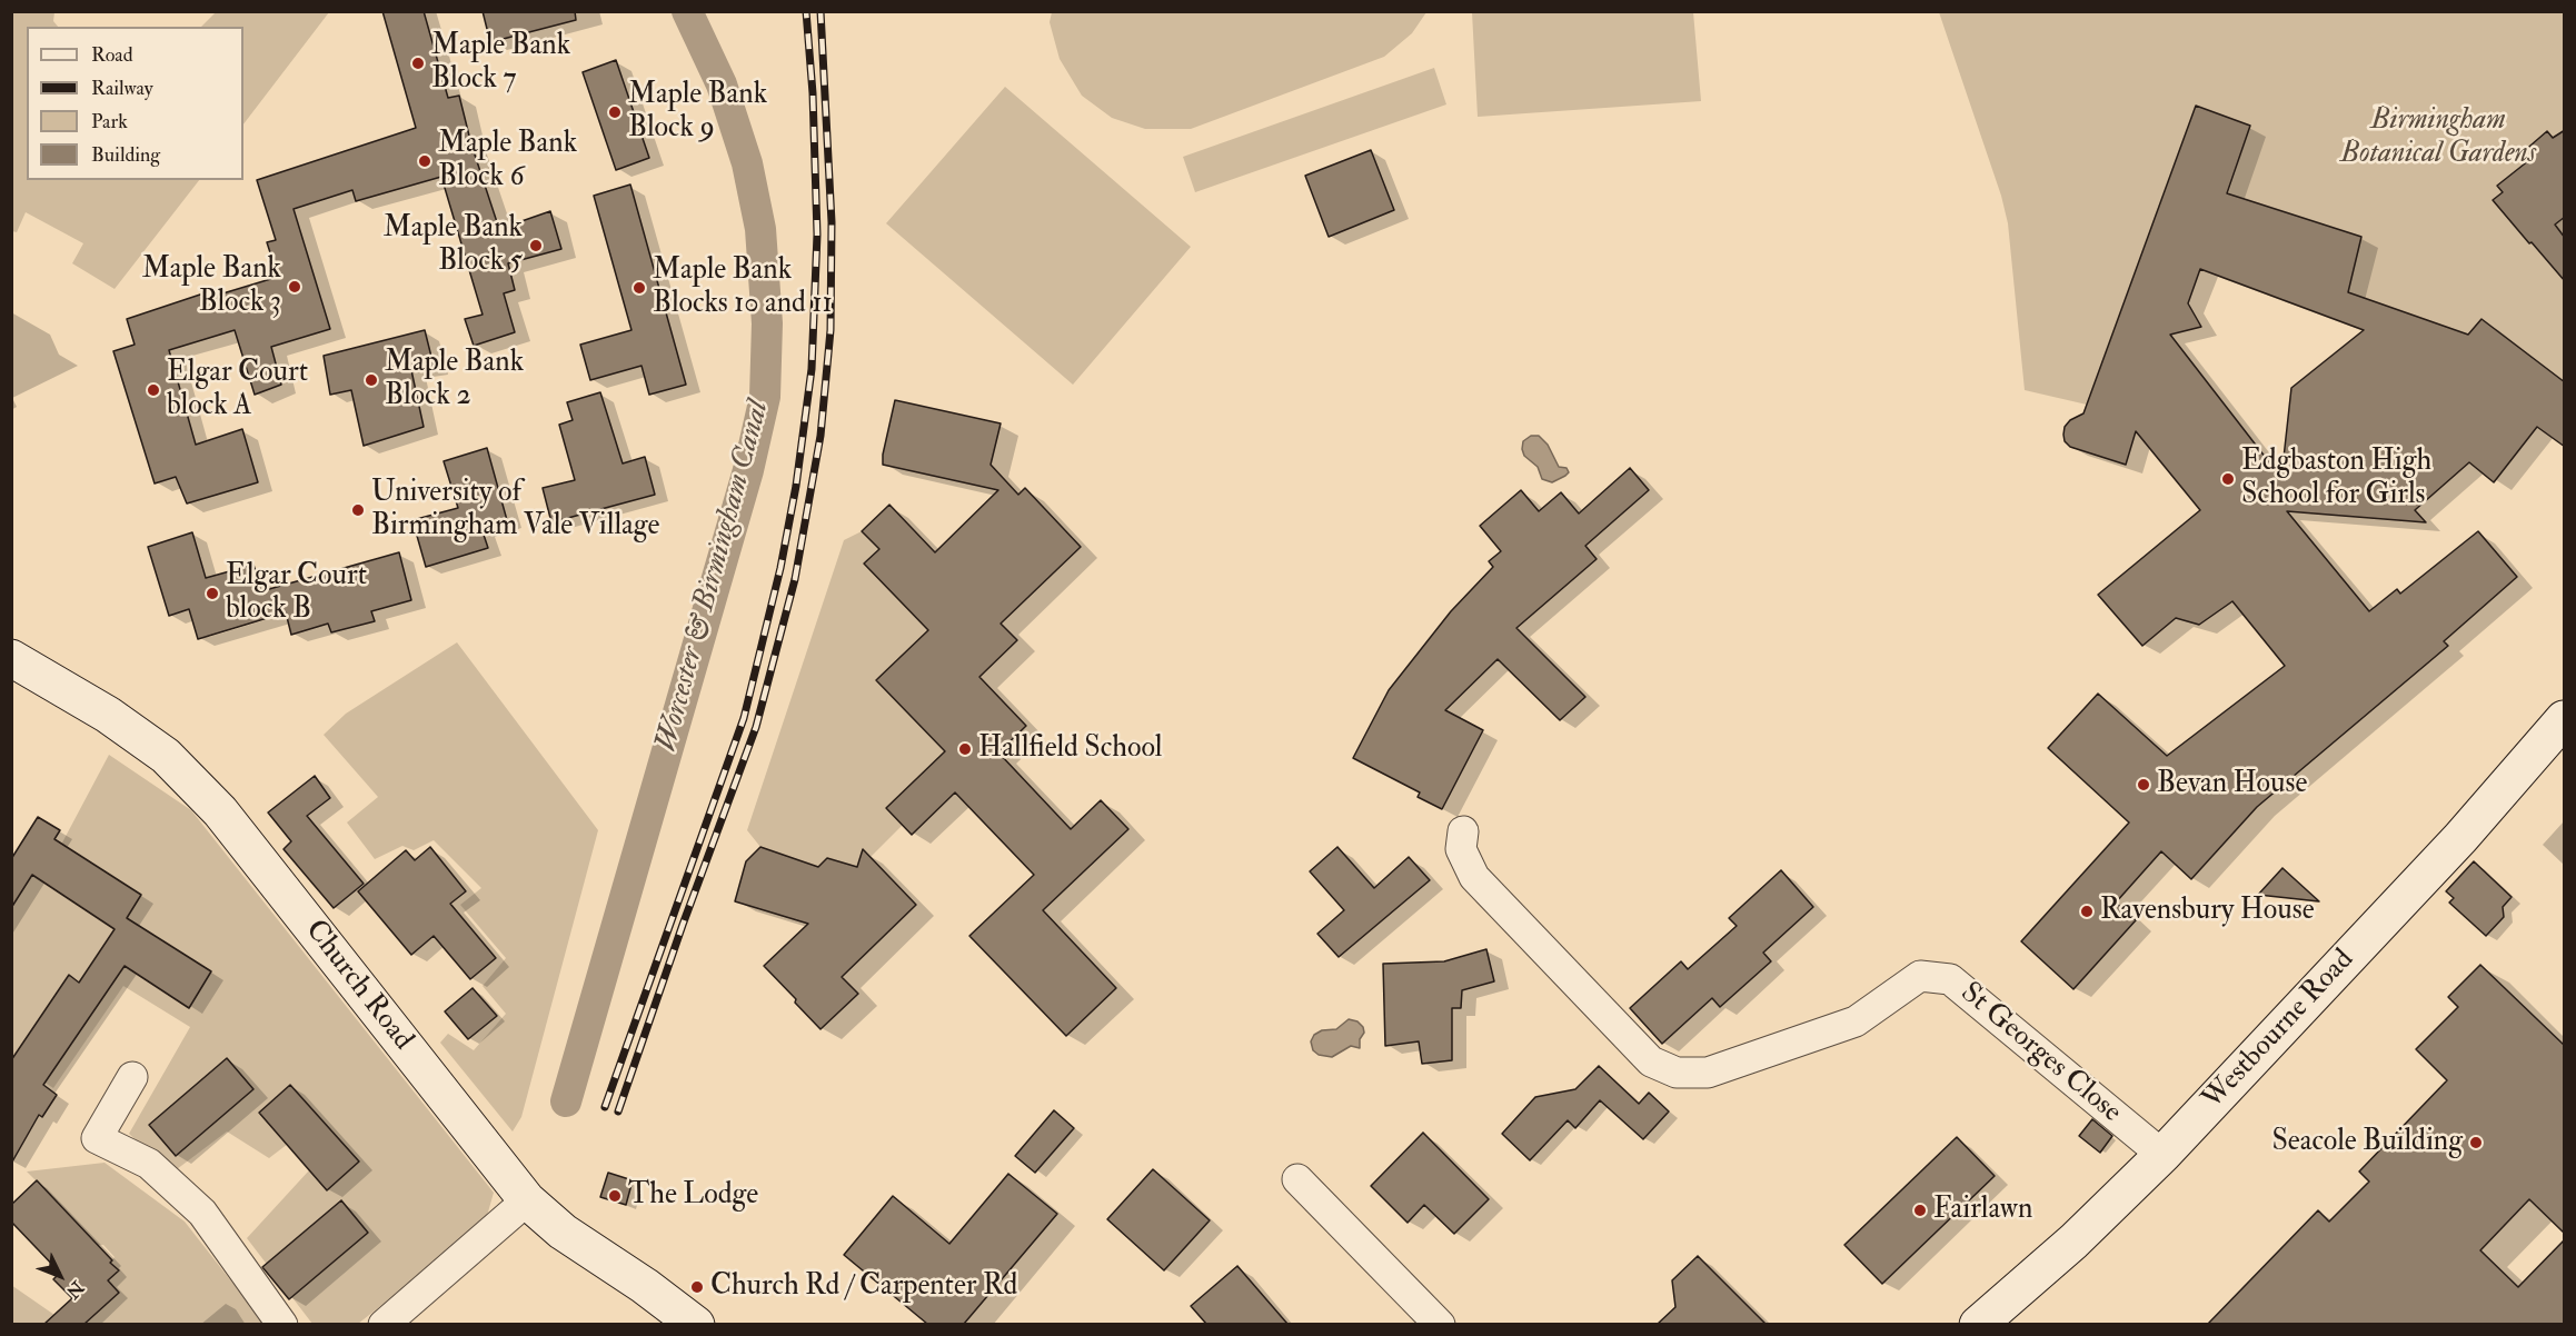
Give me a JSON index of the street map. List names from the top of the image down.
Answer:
{
  "streets": {
    "main road": ["Church Road", "Westbourne Road"],
    "street": ["St Georges Close"]
  },
  "crossings": [
    ["Westbourne Road", "St Georges Close"]
  ],
  "water": ["Worcester & Birmingham Canal"],
  "parks": ["Birmingham Botanical Gardens"],
  "places": [
    "Maple Bank Block 7",
    "Maple Bank Block 9",
    "Maple Bank Block 6",
    "Maple Bank Block 5",
    "Maple Bank Block 3",
    "Maple Bank Blocks 10 and 11",
    "Maple Bank Block 2",
    "Elgar Court block A",
    "Edgbaston High School for Girls",
    "University of Birmingham Vale Village",
    "Elgar Court block B",
    "Hallfield School",
    "Bevan House",
    "Ravensbury House",
    "Seacole Building",
    "The Lodge",
    "Fairlawn",
    "Church Rd / Carpenter Rd"
  ],
  "legend": [
    "Road",
    "Railway",
    "Park",
    "Building"
  ],
  "north": "bottom right"
}
